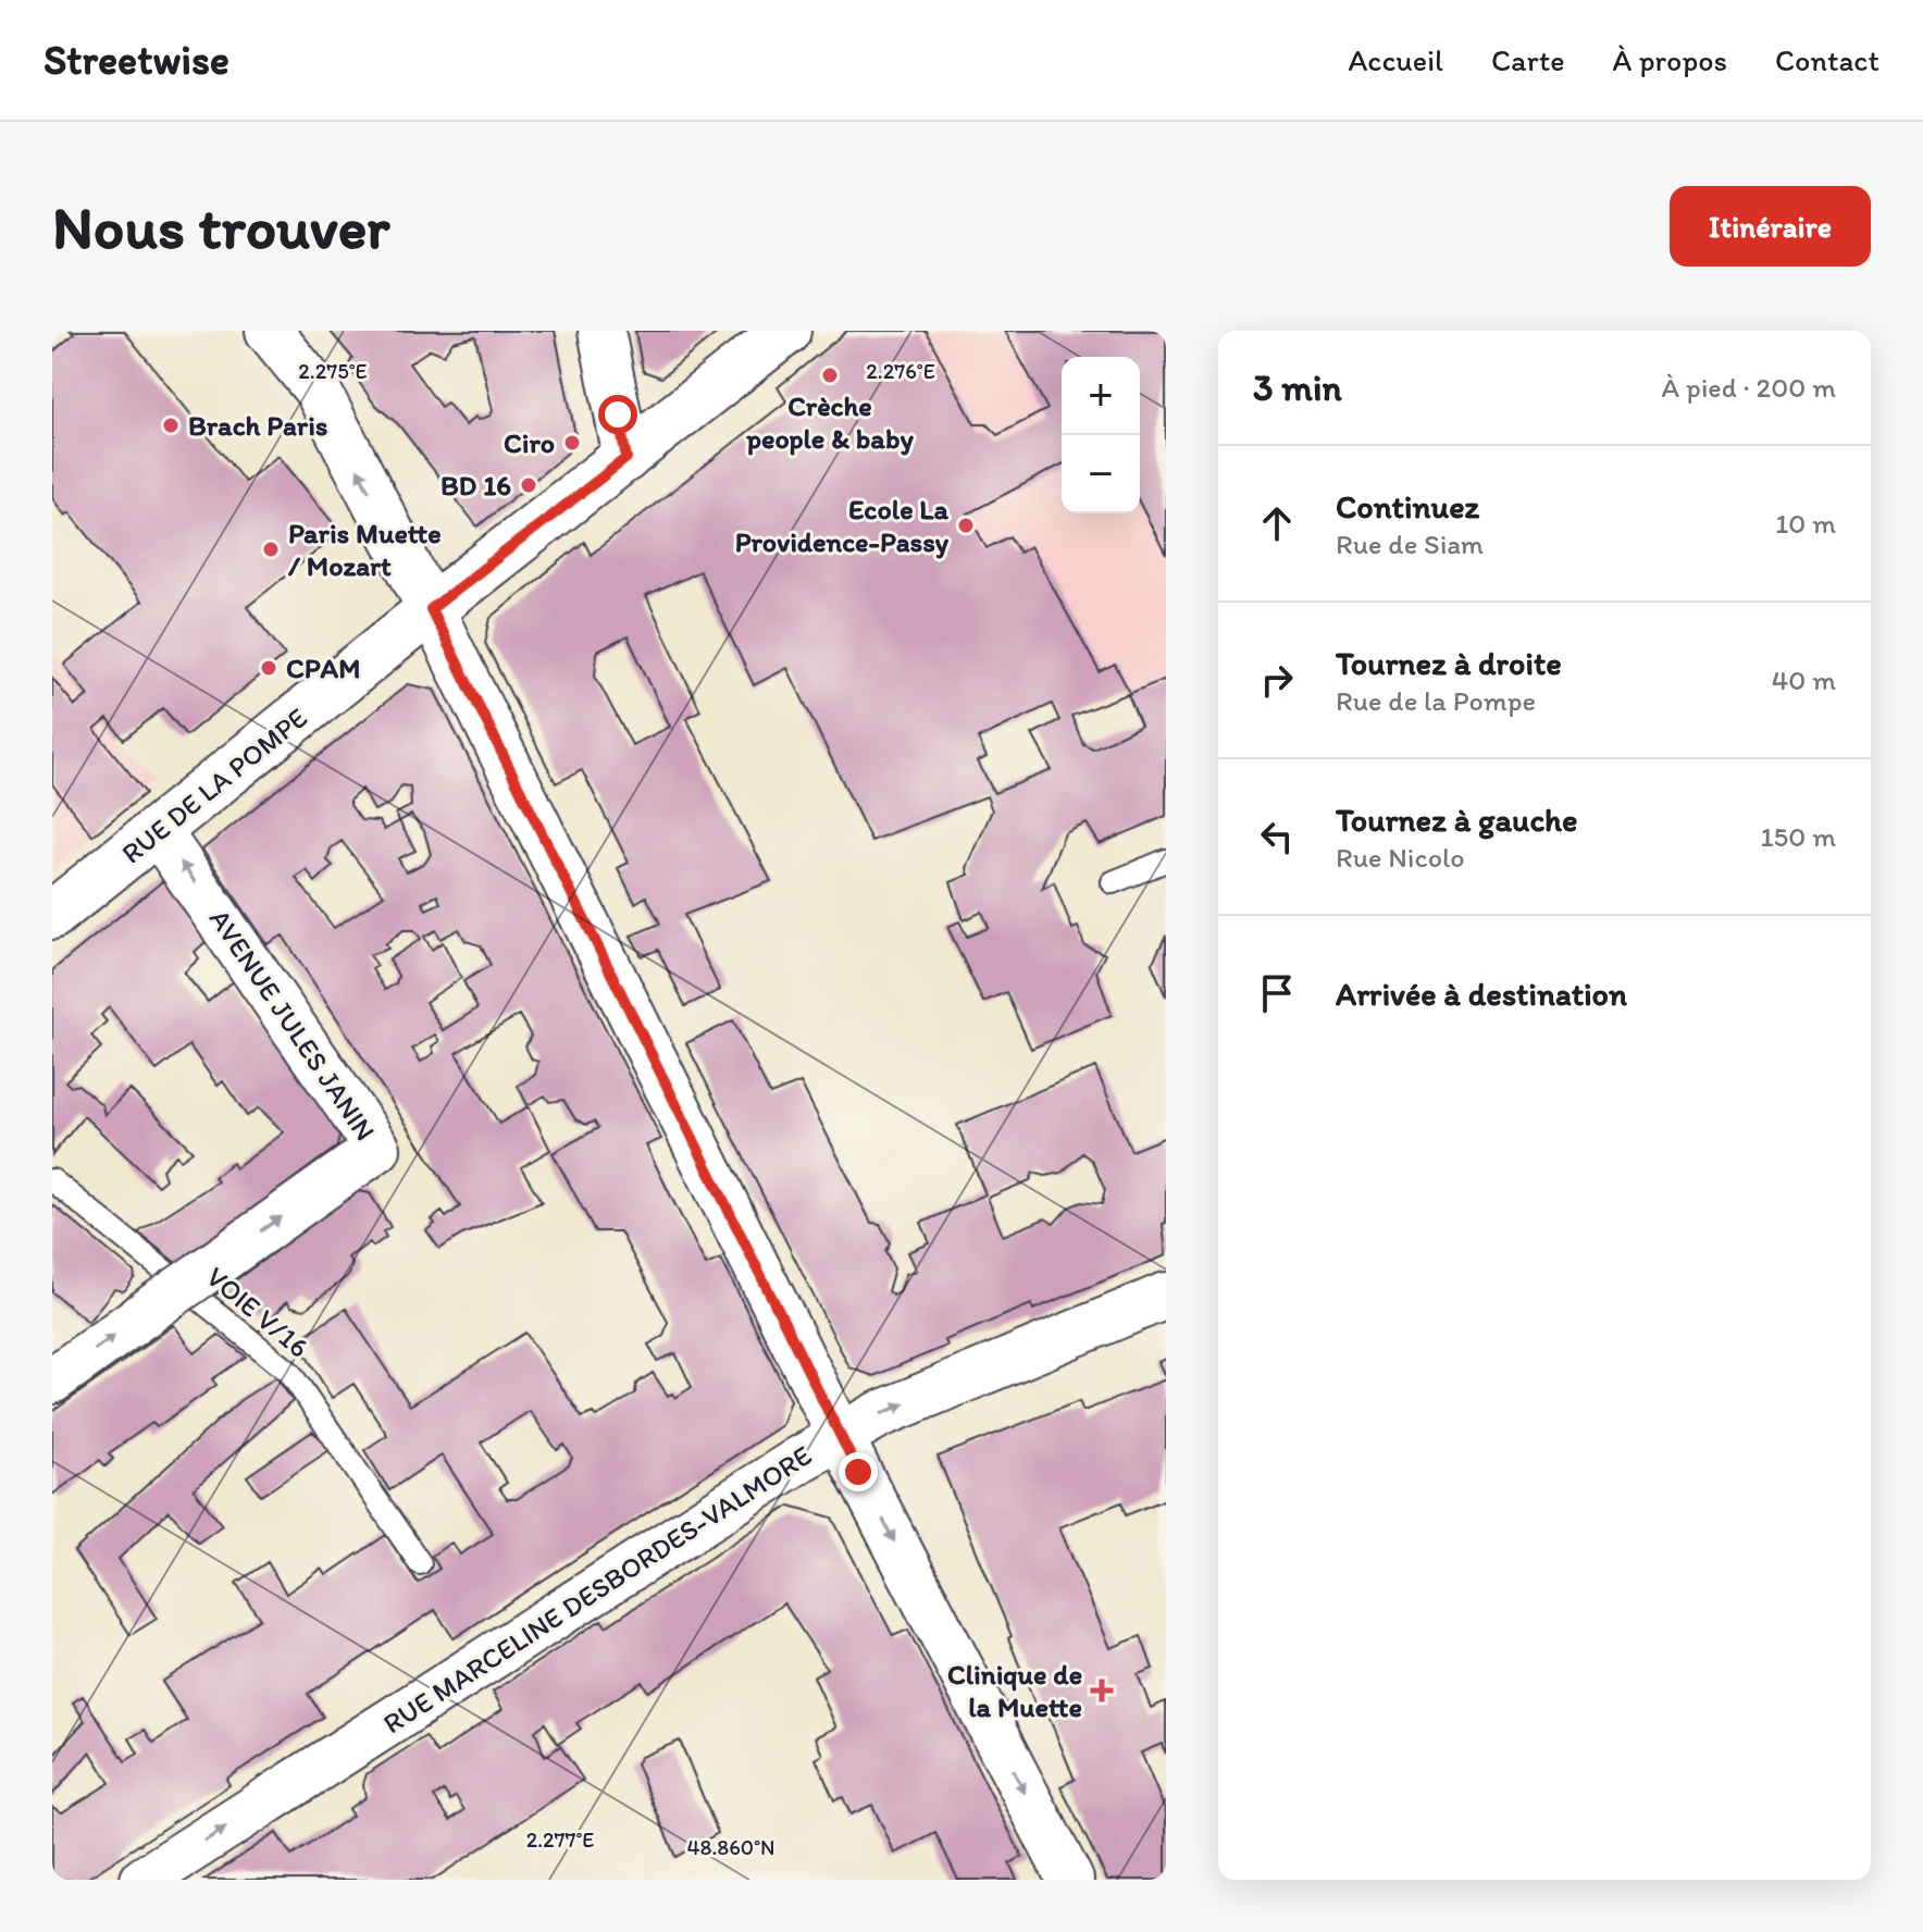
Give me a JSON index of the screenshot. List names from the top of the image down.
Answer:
{
  "streets": {
    "street": ["RUE DE LA POMPE", "AVENUE JULES JANIN", "RUE MARCELINE DESBORDES-VALMORE"],
    "lane": ["VOIE V/16"]
  },
  "crossings": [
    ["RUE DE LA POMPE", "AVENUE JULES JANIN"]
  ],
  "one_way": ["RUE MARCELINE DESBORDES-VALMORE"],
  "places": {
    "other": [
      "Crèche people & baby",
      "Brach Paris",
      "Ciro",
      "BD 16",
      "Ecole La Providence-Passy",
      "Paris Muette / Mozart",
      "CPAM"
    ],
    "health": ["Clinique de la Muette"]
  },
  "page": {
    "header": "Streetwise",
    "nav": [
      "Accueil",
      "Carte",
      "À propos",
      "Contact"
    ],
    "buttons": "Itinéraire",
    "title": "Nous trouver",
    "heading": ["3 min", "À pied · 200 m"],
    "map_buttons": ["+", "−"],
    "list": [
      ["Continuez", "Rue de Siam", "10 m"],
      ["Tournez à droite", "Rue de la Pompe", "40 m"],
      ["Tournez à gauche", "Rue Nicolo", "150 m"],
      "Arrivée à destination"
    ]
  },
  "coordinates": [
    "2.275°E",
    "2.276°E",
    "2.277°E",
    "48.860°N"
  ]
}
